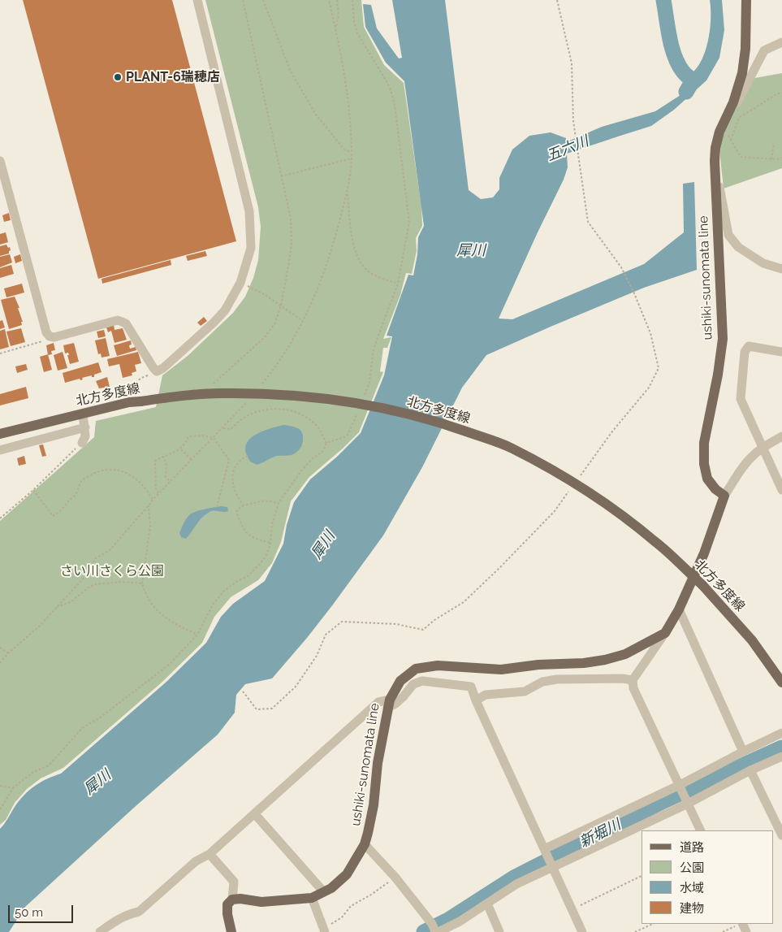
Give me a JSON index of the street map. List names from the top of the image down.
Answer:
{
  "streets": {
    "main road": ["ushiki-sunomata line", "北方多度線"]
  },
  "water": ["五六川", "犀川", "新堀川"],
  "parks": ["さい川さくら公園"],
  "places": ["PLANT-6瑞穂店"],
  "legend": [
    "道路",
    "公園",
    "水域",
    "建物"
  ],
  "scale_bar": "50 m"
}
